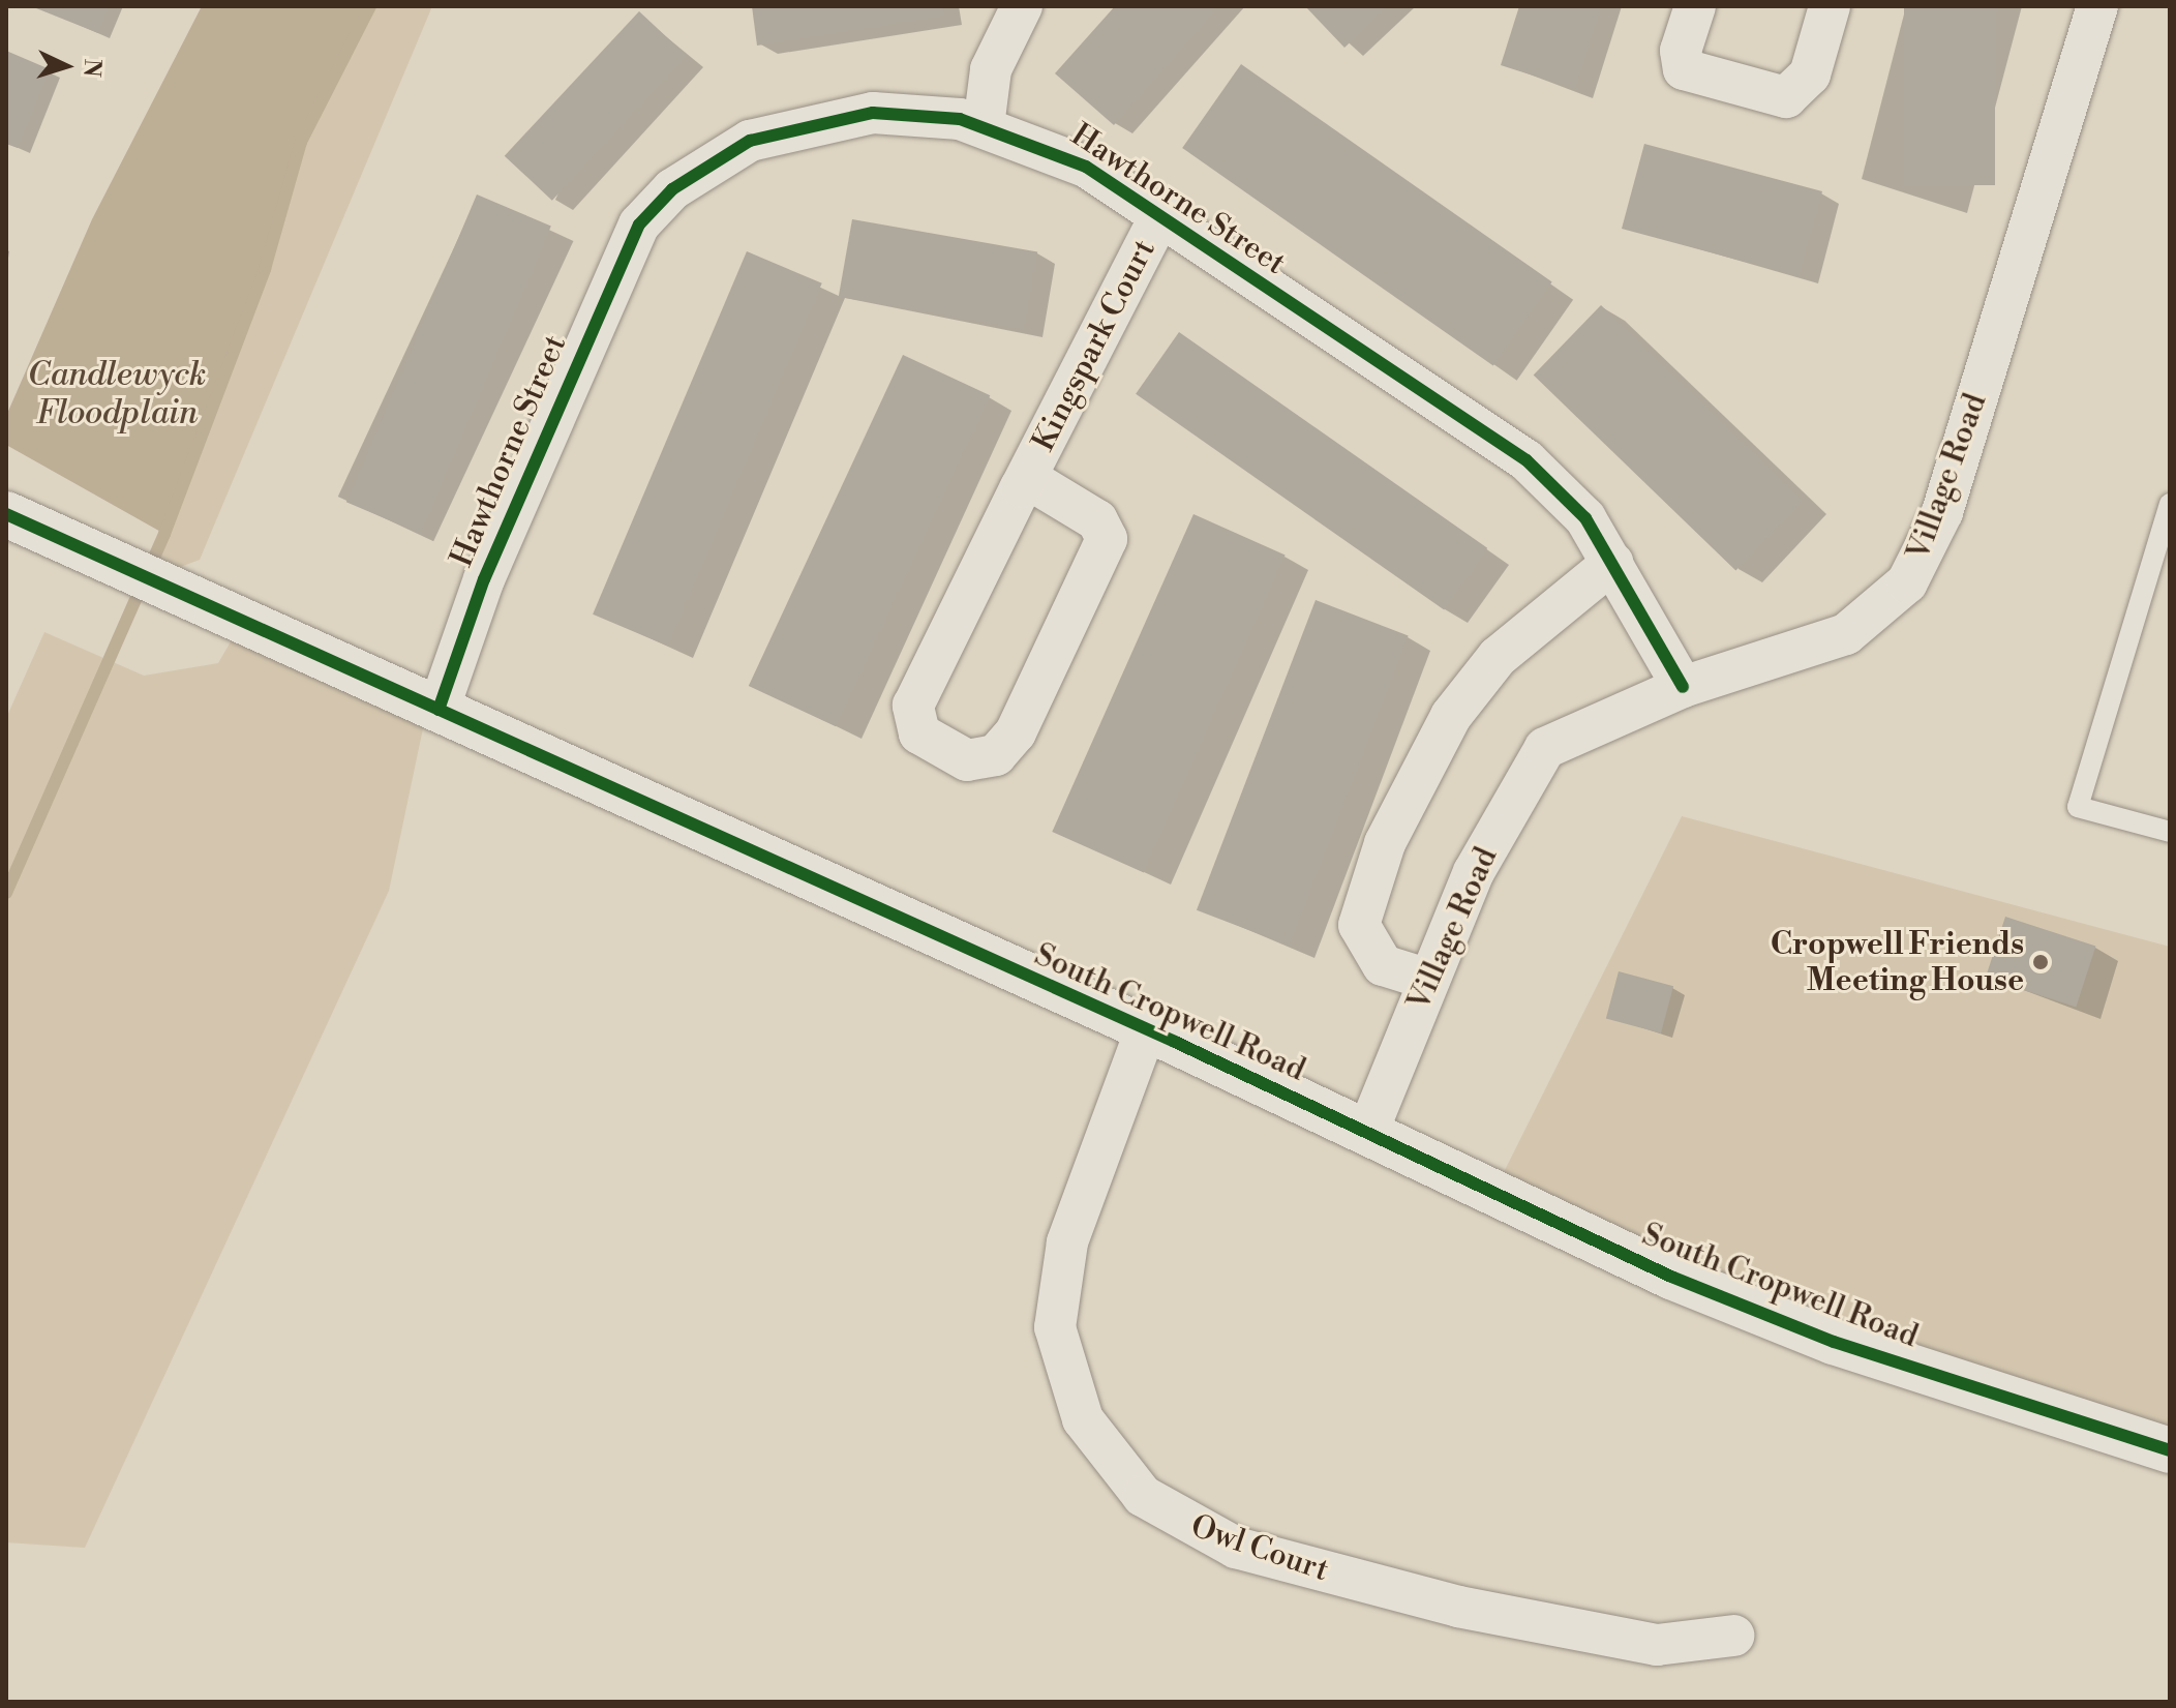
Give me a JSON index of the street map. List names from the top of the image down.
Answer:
{
  "streets": {
    "street": [
      "Hawthorne Street",
      "Kingspark Court",
      "Village Road",
      "South Cropwell Road",
      "Owl Court"
    ]
  },
  "crossings": [
    ["Hawthorne Street", "Kingspark Court"],
    ["Hawthorne Street", "Village Road"],
    ["Hawthorne Street", "South Cropwell Road"],
    ["Village Road", "South Cropwell Road"],
    ["South Cropwell Road", "Owl Court"]
  ],
  "water": ["Candlewyck Floodplain"],
  "places": ["Cropwell Friends Meeting House"],
  "north": "right"
}
